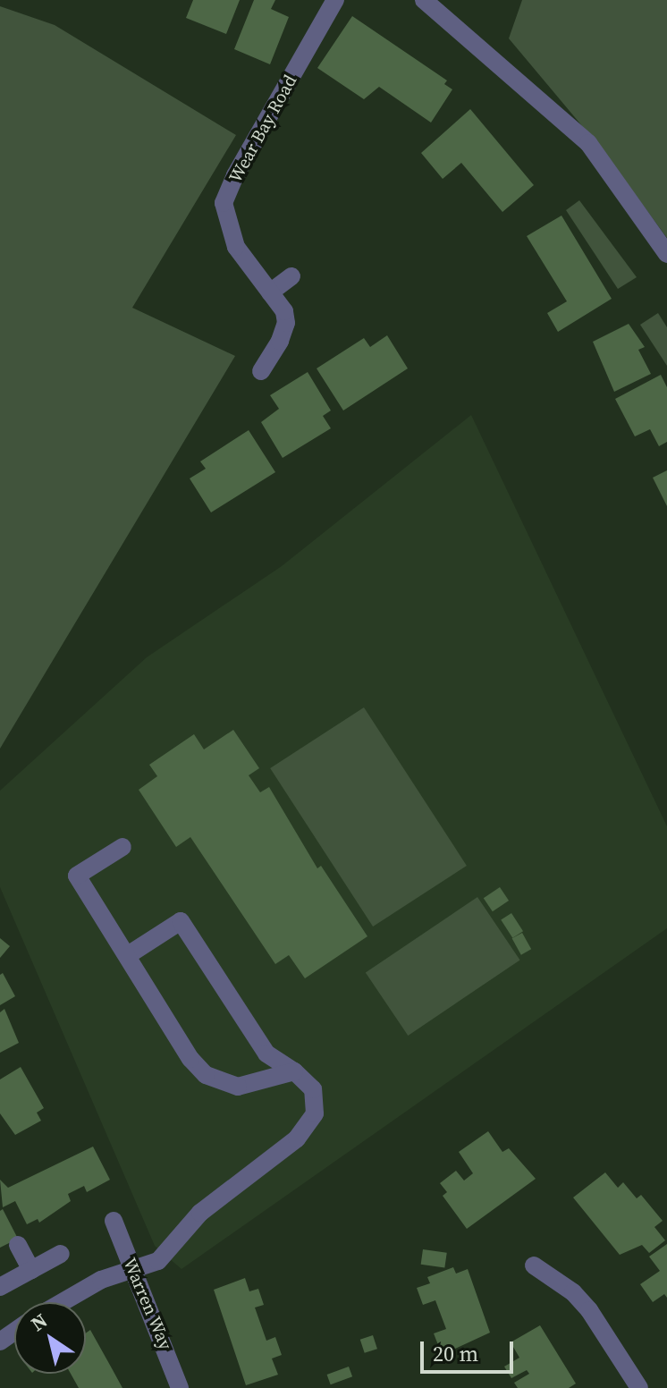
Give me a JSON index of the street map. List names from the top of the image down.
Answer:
{
  "streets": {
    "street": ["Wear Bay Road", "Warren Way"]
  },
  "scale_bar": "20 m",
  "north": "top left"
}
